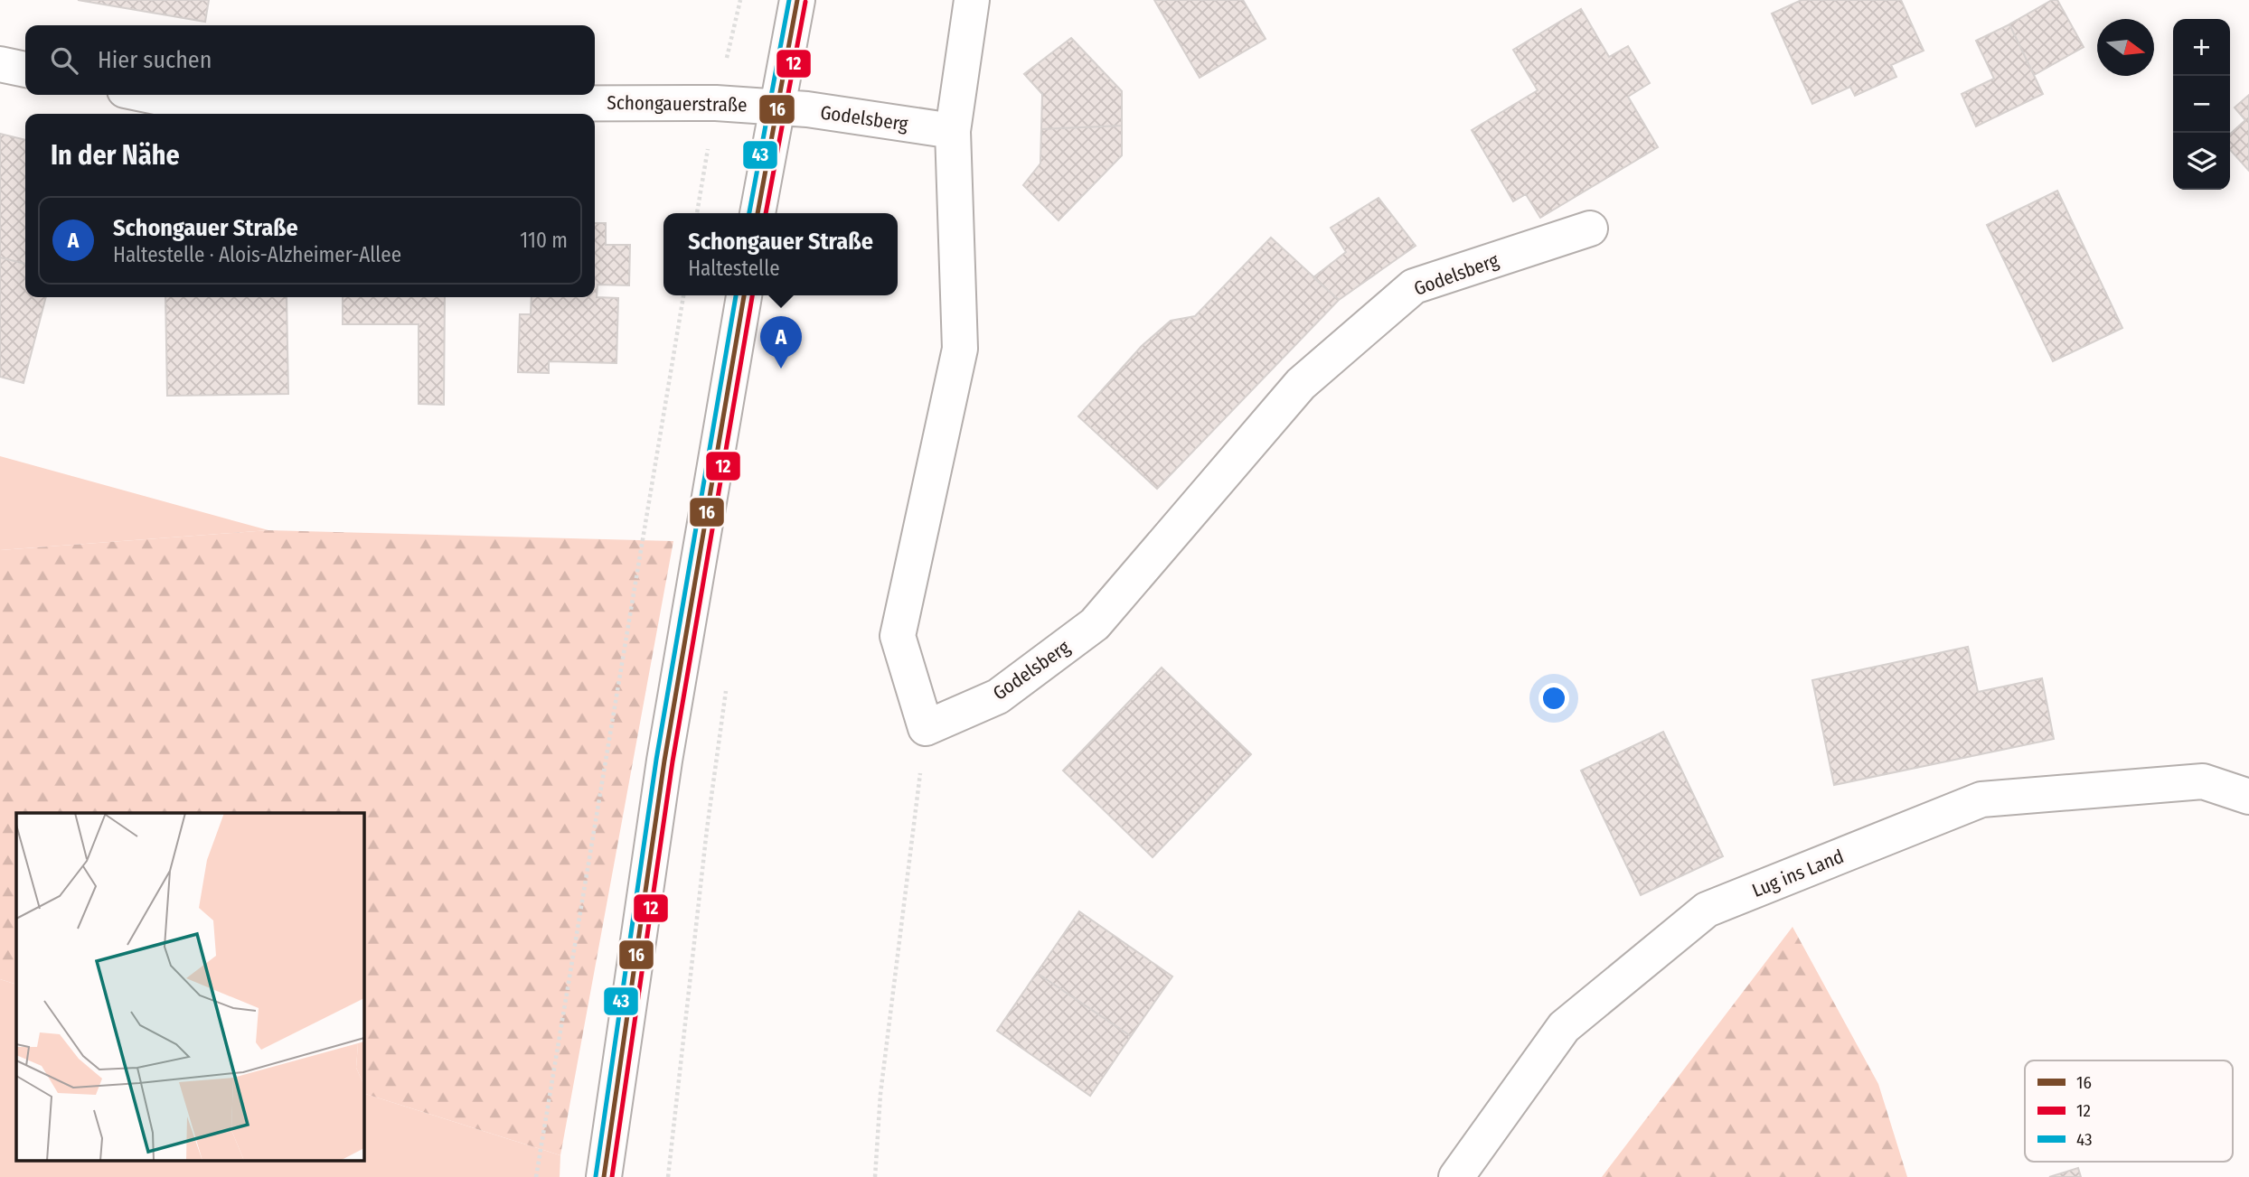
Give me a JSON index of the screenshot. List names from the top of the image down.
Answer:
{
  "streets": {
    "street": ["Schongauerstraße", "Godelsberg", "Lug ins Land"]
  },
  "crossings": [
    ["Schongauerstraße", "Godelsberg"]
  ],
  "lines": ["transit line 16", "transit line 43", "transit line 12"],
  "legend": ["16", "12", "43"],
  "north": "right",
  "page": {
    "map_buttons": ["+", "−"],
    "search": "Hier suchen",
    "heading": "In der Nähe",
    "list": [
      {
        "mark": "A",
        "name": "Schongauer Straße",
        "note": "Haltestelle · Alois-Alzheimer-Allee",
        "value": "110 m"
      }
    ],
    "popup": ["Schongauer Straße", "Haltestelle"],
    "pins": "A"
  }
}
